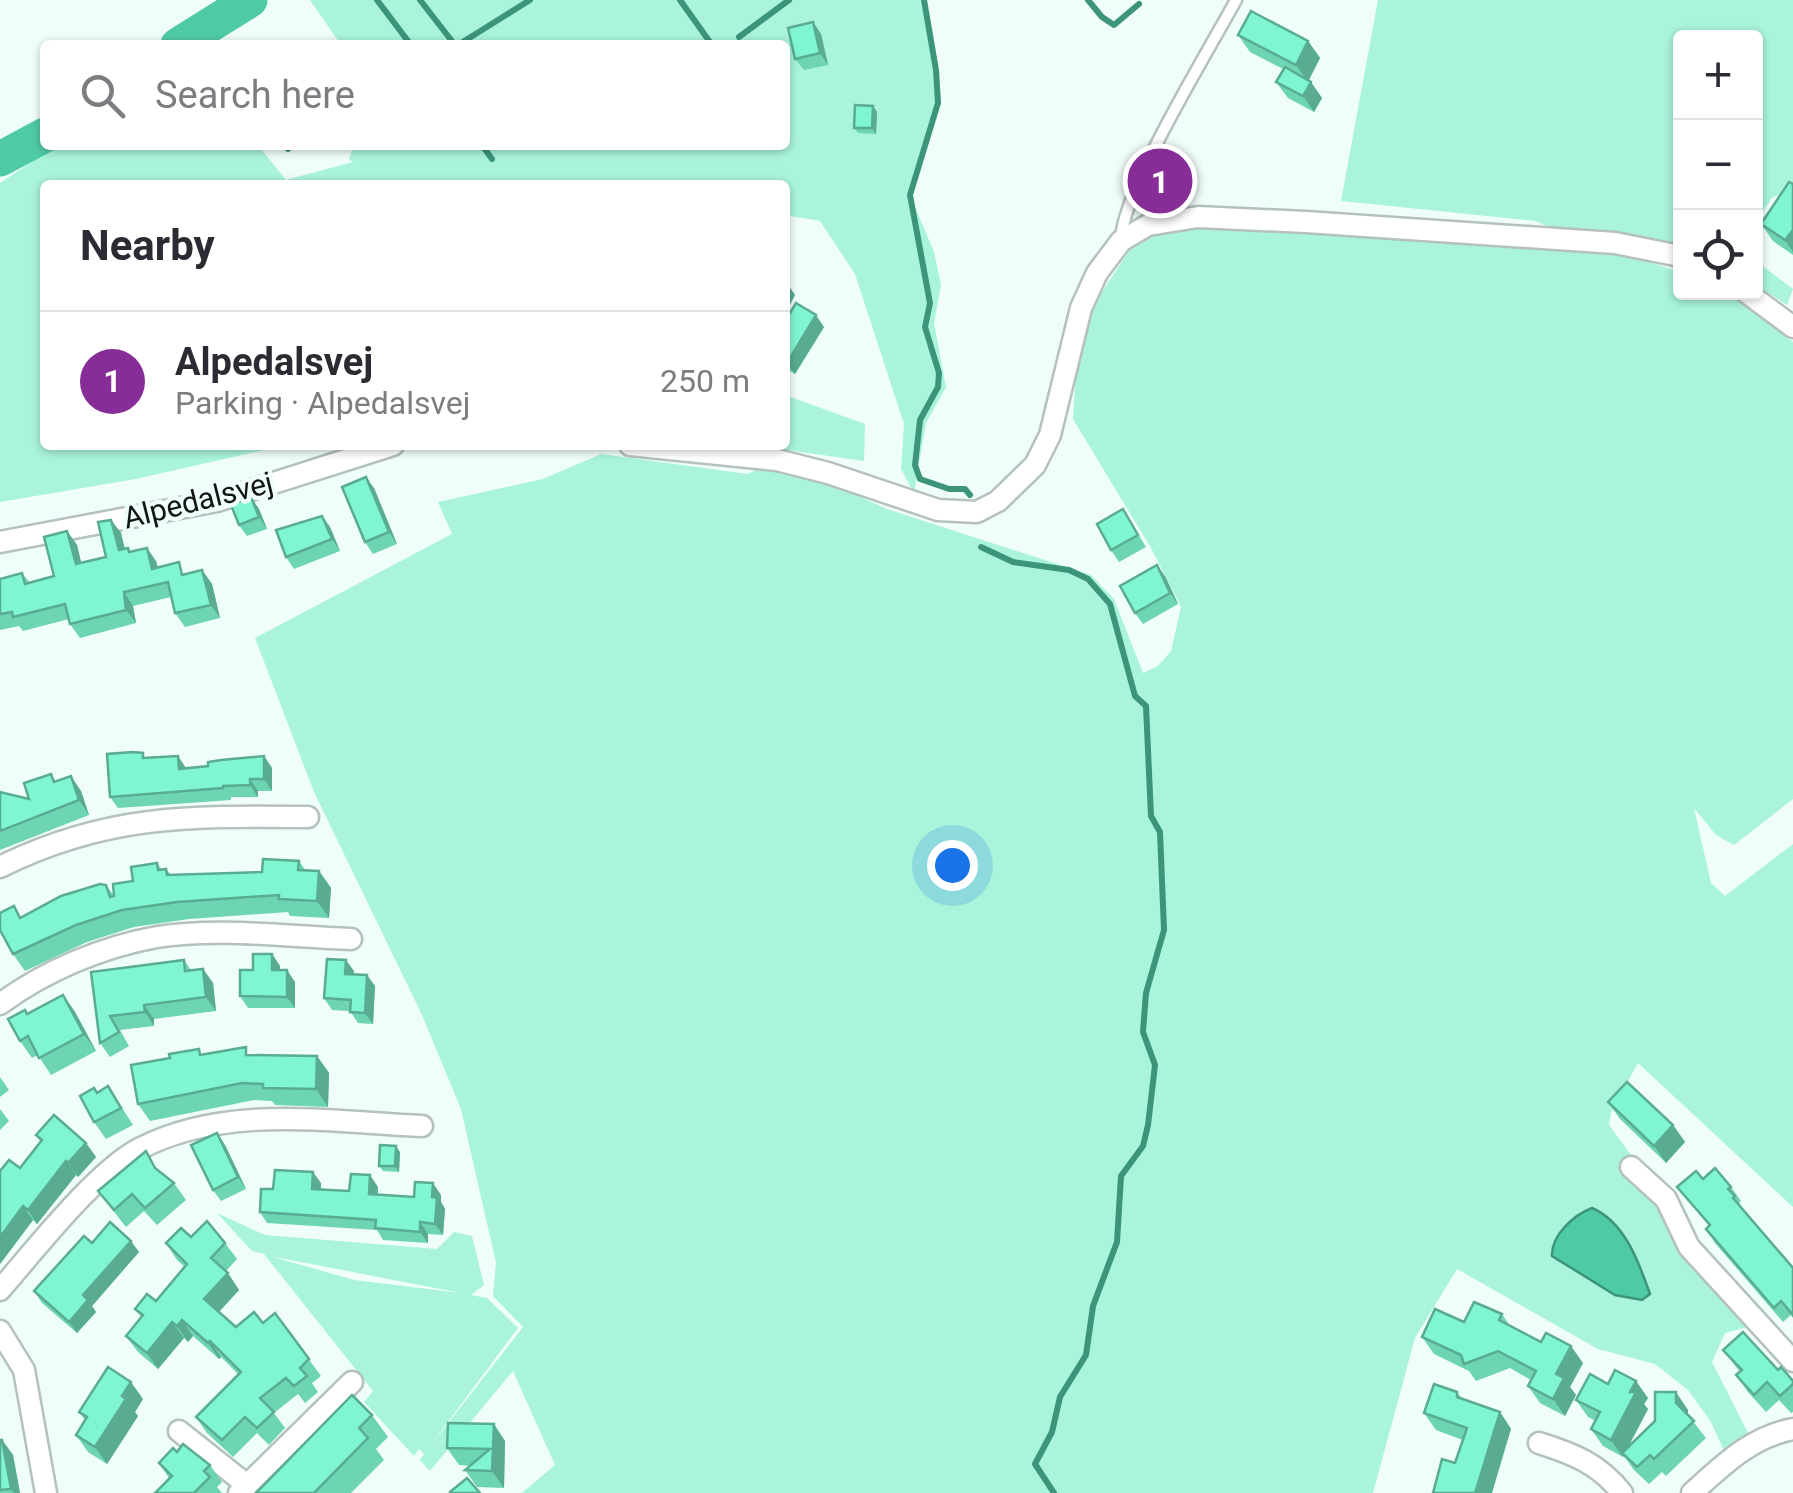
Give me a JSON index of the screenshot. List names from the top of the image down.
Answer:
{
  "streets": {
    "street": ["Alpedalsvej"]
  },
  "page": {
    "map_buttons": ["+", "−"],
    "search": "Search here",
    "pins": "1",
    "heading": "Nearby",
    "list": [
      {
        "mark": "1",
        "name": "Alpedalsvej",
        "note": "Parking · Alpedalsvej",
        "value": "250 m"
      }
    ]
  }
}
